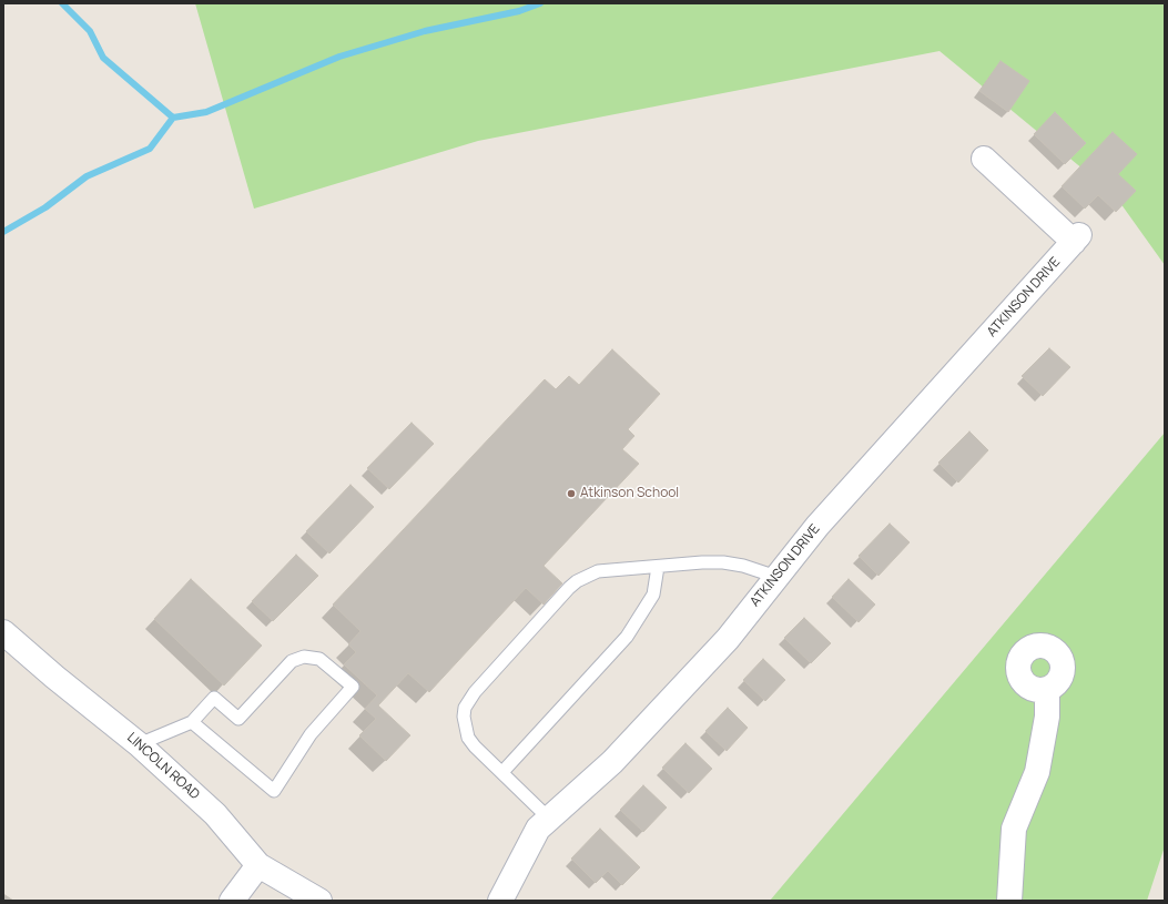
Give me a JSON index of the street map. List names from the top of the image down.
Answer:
{
  "streets": {
    "street": ["ATKINSON DRIVE", "LINCOLN ROAD"]
  },
  "places": ["Atkinson School"]
}
